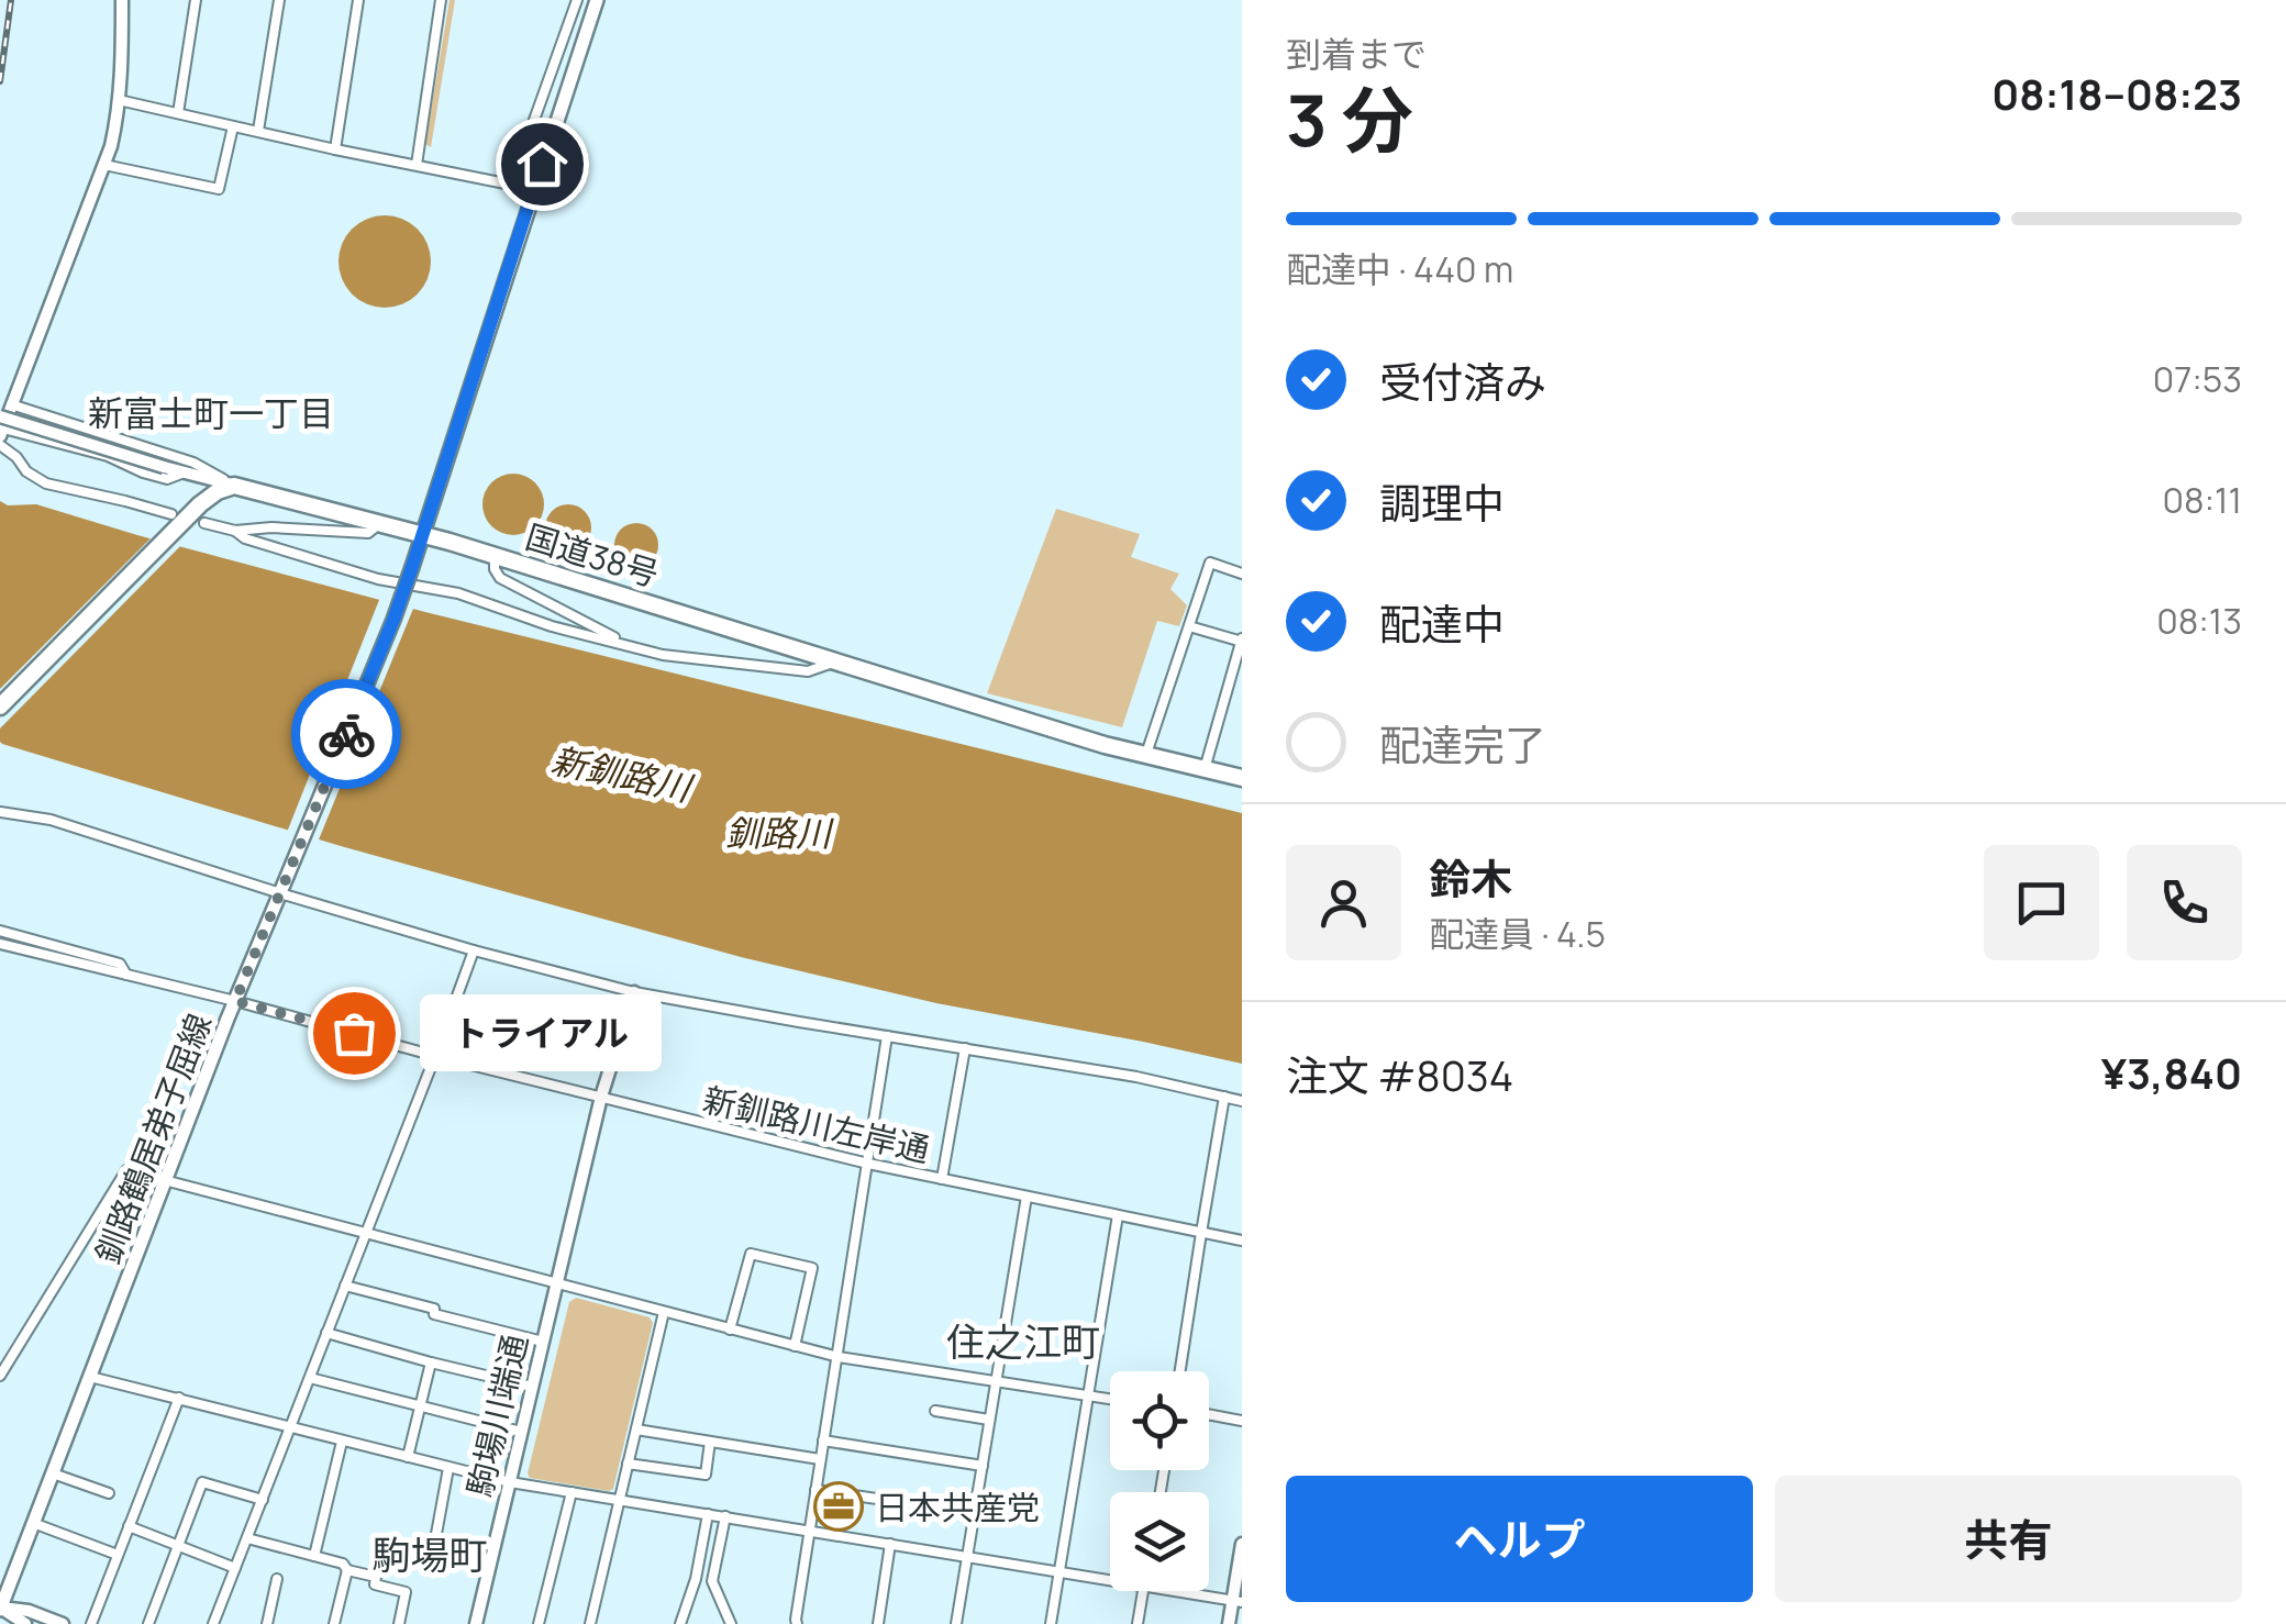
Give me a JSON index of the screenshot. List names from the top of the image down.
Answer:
{
  "streets": {
    "highway": ["国道38号"],
    "main road": ["釧路鶴居弟子屈線"],
    "street": ["新釧路川左岸通", "駒場川端通"]
  },
  "crossings": [
    ["国道38号", "釧路鶴居弟子屈線"],
    ["新釧路川左岸通", "釧路鶴居弟子屈線"],
    ["新釧路川左岸通", "駒場川端通"]
  ],
  "districts": ["新富士町一丁目", "住之江町", "駒場町"],
  "water": ["新釧路川", "釧路川"],
  "places": {
    "other": ["トライアル"],
    "office": ["日本共産党"]
  },
  "page": {
    "heading": ["3 分", "到着まで", "08:18–08:23"],
    "panel": [
      "鈴木",
      "配達員 · 4.5",
      "注文 #8034",
      "¥3,840"
    ],
    "bar": "配達中 · 440 m",
    "list": [
      ["受付済み", "07:53"],
      ["調理中", "08:11"],
      ["配達中", "08:13"],
      "配達完了"
    ],
    "bubble": "トライアル",
    "buttons": ["ヘルプ", "共有"]
  }
}
